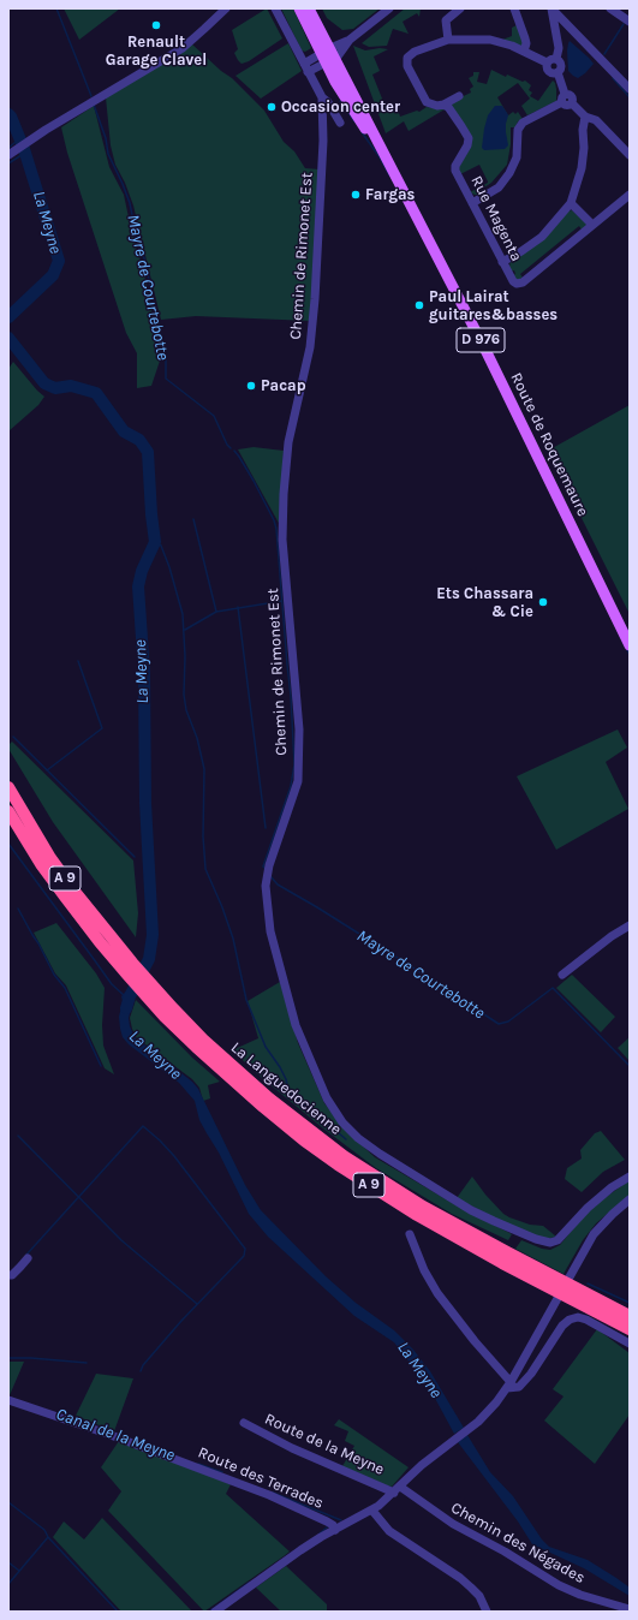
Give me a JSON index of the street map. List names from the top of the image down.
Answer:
{
  "streets": {
    "highway": ["A 9", "La Languedocienne"],
    "main road": ["D 976", "Route de Roquemaure"],
    "street": [
      "Rue Magenta",
      "Chemin de Rimonet Est",
      "Route de la Meyne",
      "Route des Terrades",
      "Chemin des Négades"
    ]
  },
  "crossings": [
    ["Route de la Meyne", "Chemin des Négades"]
  ],
  "water": ["La Meyne", "Mayre de Courtebotte", "Canal de la Meyne"],
  "places": [
    "Renault Garage Clavel",
    "Occasion center",
    "Fargas",
    "Paul Lairat guitares&basses",
    "Pacap",
    "Ets Chassara & Cie"
  ]
}
